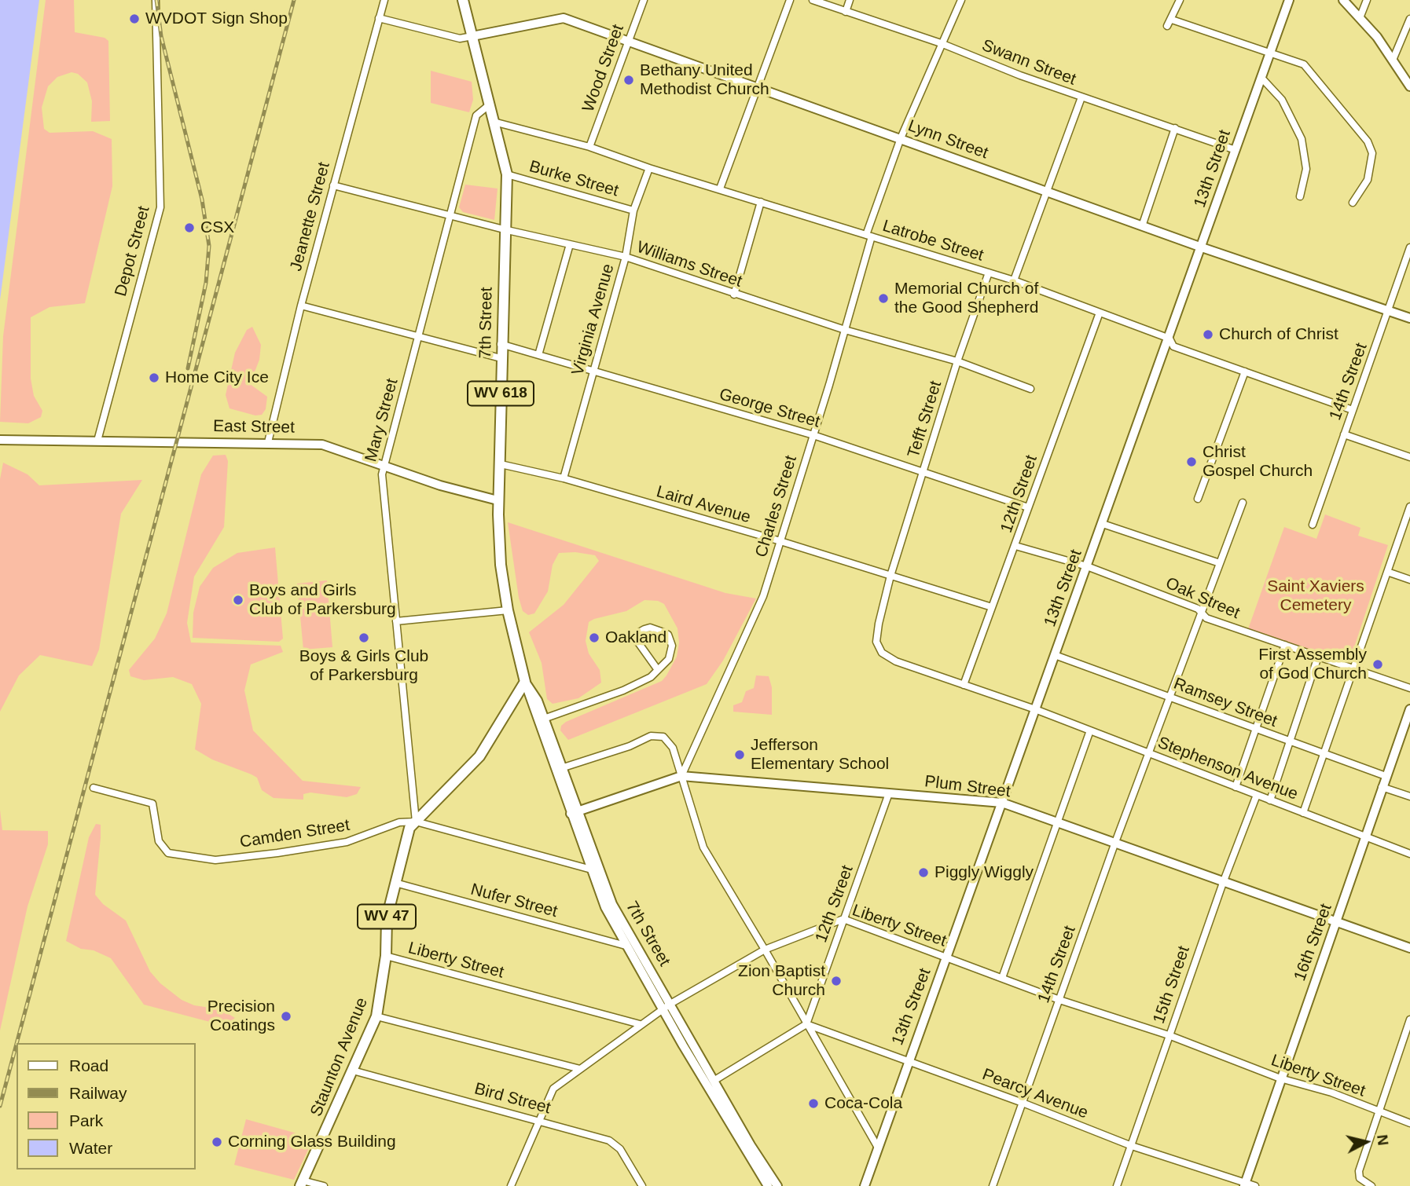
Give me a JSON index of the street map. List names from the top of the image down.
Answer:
{
  "streets": {
    "main road": [
      "7th Street",
      "WV 618",
      "WV 47",
      "Staunton Avenue"
    ],
    "street": [
      "Swann Street",
      "Wood Street",
      "Lynn Street",
      "13th Street",
      "Burke Street",
      "Jeanette Street",
      "Latrobe Street",
      "Depot Street",
      "Williams Street",
      "Virginia Avenue",
      "14th Street",
      "George Street",
      "Tefft Street",
      "Mary Street",
      "East Street",
      "12th Street",
      "Laird Avenue",
      "Charles Street",
      "Oak Street",
      "Ramsey Street",
      "Stephenson Avenue",
      "Plum Street",
      "Camden Street",
      "Nufer Street",
      "Liberty Street",
      "16th Street",
      "15th Street",
      "Pearcy Avenue",
      "Bird Street"
    ]
  },
  "crossings": [
    ["Swann Street", "13th Street"],
    ["Swann Street", "Charles Street"],
    ["Wood Street", "Lynn Street"],
    ["Wood Street", "Latrobe Street"],
    ["Lynn Street", "13th Street"],
    ["Lynn Street", "7th Street"],
    ["Lynn Street", "14th Street"],
    ["Lynn Street", "Charles Street"],
    ["13th Street", "Latrobe Street"],
    ["13th Street", "Oak Street"],
    ["13th Street", "Ramsey Street"],
    ["13th Street", "Stephenson Avenue"],
    ["13th Street", "Plum Street"],
    ["13th Street", "Liberty Street"],
    ["13th Street", "Pearcy Avenue"],
    ["Burke Street", "Virginia Avenue"],
    ["Burke Street", "7th Street"],
    ["Jeanette Street", "Williams Street"],
    ["Jeanette Street", "East Street"],
    ["Latrobe Street", "Virginia Avenue"],
    ["Latrobe Street", "7th Street"],
    ["Latrobe Street", "14th Street"],
    ["Latrobe Street", "Tefft Street"],
    ["Latrobe Street", "12th Street"],
    ["Latrobe Street", "Charles Street"],
    ["Depot Street", "East Street"],
    ["Williams Street", "Virginia Avenue"],
    ["Williams Street", "7th Street"],
    ["Williams Street", "Tefft Street"],
    ["Williams Street", "Mary Street"],
    ["Williams Street", "Charles Street"],
    ["Virginia Avenue", "George Street"],
    ["Virginia Avenue", "Laird Avenue"],
    ["7th Street", "George Street"],
    ["7th Street", "Mary Street"],
    ["7th Street", "East Street"],
    ["7th Street", "Laird Avenue"],
    ["7th Street", "Plum Street"],
    ["7th Street", "Camden Street"],
    ["7th Street", "Nufer Street"],
    ["7th Street", "Liberty Street"],
    ["7th Street", "Staunton Avenue"],
    ["14th Street", "Oak Street"],
    ["14th Street", "Ramsey Street"],
    ["14th Street", "Stephenson Avenue"],
    ["14th Street", "Plum Street"],
    ["14th Street", "Liberty Street"],
    ["14th Street", "Pearcy Avenue"],
    ["George Street", "Tefft Street"],
    ["George Street", "12th Street"],
    ["George Street", "Charles Street"],
    ["Tefft Street", "Laird Avenue"],
    ["Tefft Street", "Stephenson Avenue"],
    ["Mary Street", "East Street"],
    ["Mary Street", "Camden Street"],
    ["Mary Street", "Staunton Avenue"],
    ["12th Street", "Laird Avenue"],
    ["12th Street", "Oak Street"],
    ["12th Street", "Stephenson Avenue"],
    ["12th Street", "Plum Street"],
    ["12th Street", "Liberty Street"],
    ["12th Street", "Pearcy Avenue"],
    ["Laird Avenue", "Charles Street"],
    ["Charles Street", "Plum Street"],
    ["Ramsey Street", "16th Street"],
    ["Stephenson Avenue", "16th Street"],
    ["Stephenson Avenue", "15th Street"],
    ["Plum Street", "16th Street"],
    ["Plum Street", "15th Street"],
    ["Camden Street", "Staunton Avenue"],
    ["Nufer Street", "Staunton Avenue"],
    ["Liberty Street", "16th Street"],
    ["Liberty Street", "15th Street"],
    ["Liberty Street", "Staunton Avenue"],
    ["16th Street", "Pearcy Avenue"],
    ["15th Street", "Pearcy Avenue"],
    ["Staunton Avenue", "Bird Street"]
  ],
  "parks": ["Saint Xaviers Cemetery"],
  "places": [
    "WVDOT Sign Shop",
    "Bethany United Methodist Church",
    "CSX",
    "Memorial Church of the Good Shepherd",
    "Church of Christ",
    "Home City Ice",
    "Christ Gospel Church",
    "Boys and Girls Club of Parkersburg",
    "Boys & Girls Club of Parkersburg",
    "Oakland",
    "First Assembly of God Church",
    "Jefferson Elementary School",
    "Piggly Wiggly",
    "Zion Baptist Church",
    "Precision Coatings",
    "Coca-Cola",
    "Corning Glass Building"
  ],
  "legend": [
    "Road",
    "Railway",
    "Park",
    "Water"
  ],
  "north": "right"
}
